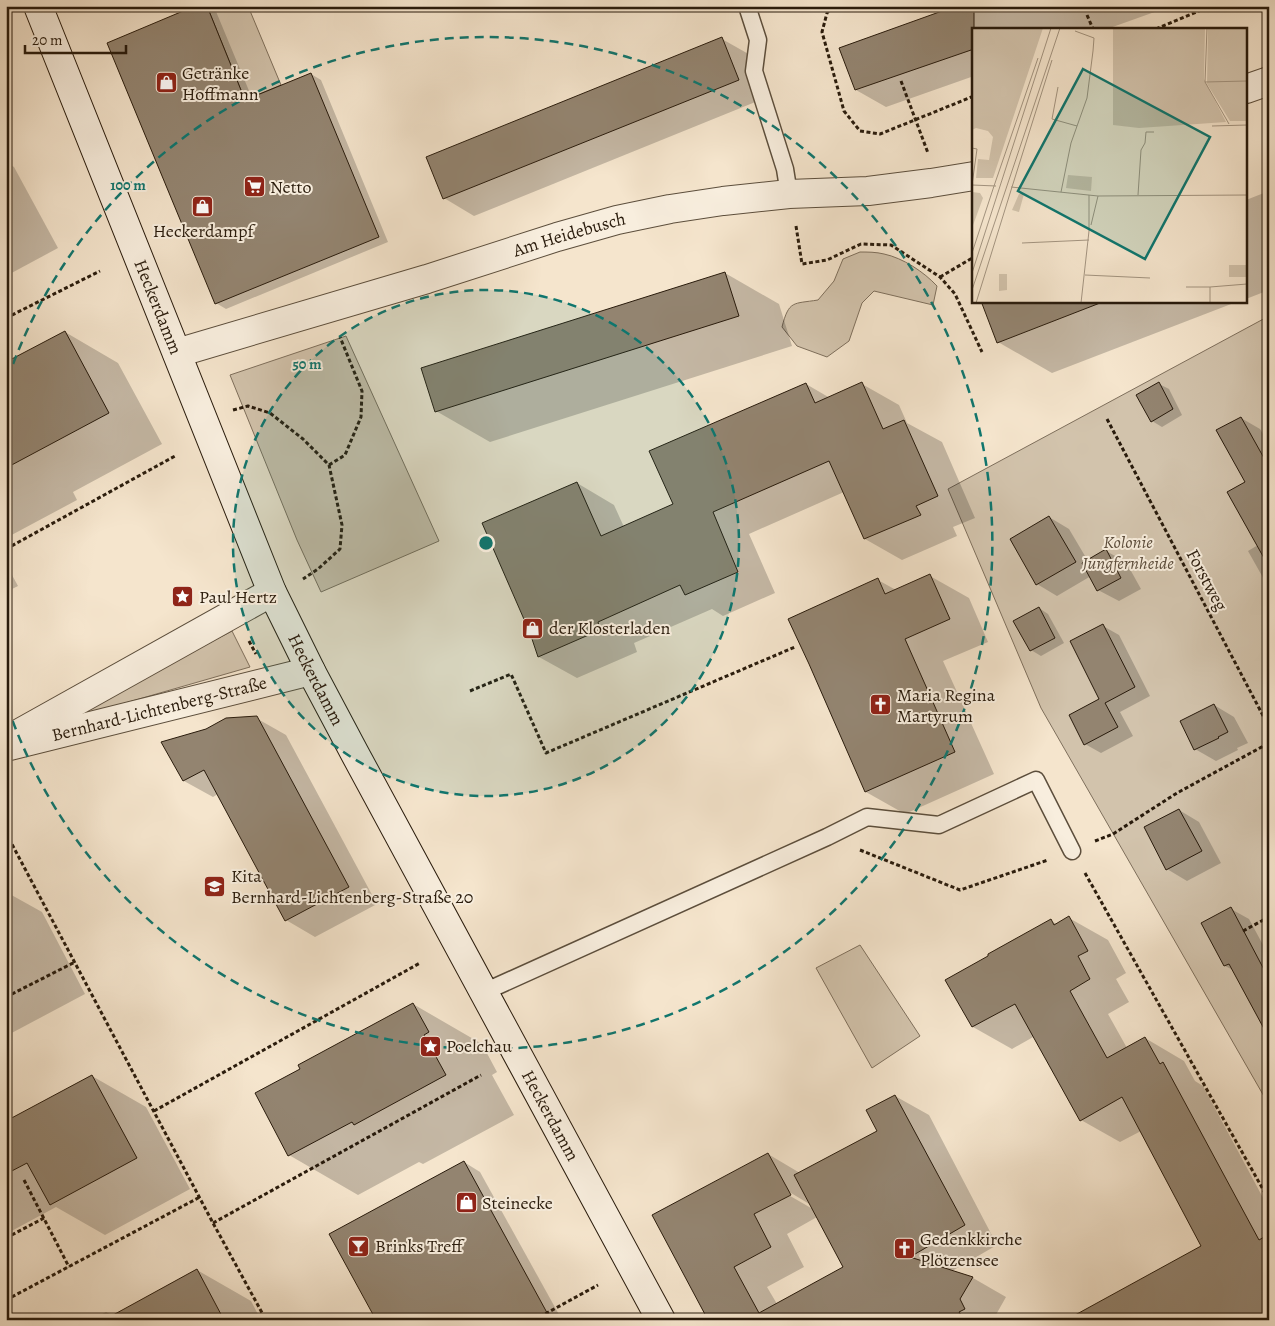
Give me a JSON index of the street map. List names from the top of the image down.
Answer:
{
  "streets": {
    "street": ["Am Heidebusch", "Heckerdamm", "Bernhard-Lichtenberg-Straße"],
    "path": ["Forstweg"]
  },
  "crossings": [
    ["Am Heidebusch", "Heckerdamm"],
    ["Heckerdamm", "Bernhard-Lichtenberg-Straße"]
  ],
  "parks": ["Kolonie Jungfernheide"],
  "places": {
    "shop": [
      "Getränke Hoffmann",
      "Heckerdampf",
      "der Klosterladen",
      "Steinecke"
    ],
    "supermarket": ["Netto"],
    "place": ["Paul Hertz", "Poelchau"],
    "church": ["Maria Regina Martyrum", "Gedenkkirche Plötzensee"],
    "school or university": ["Kita Bernhard-Lichtenberg-Straße 20"],
    "bar": ["Brinks Treff"]
  },
  "scale_bar": "20 m",
  "rings": ["100 m", "50 m"]
}
